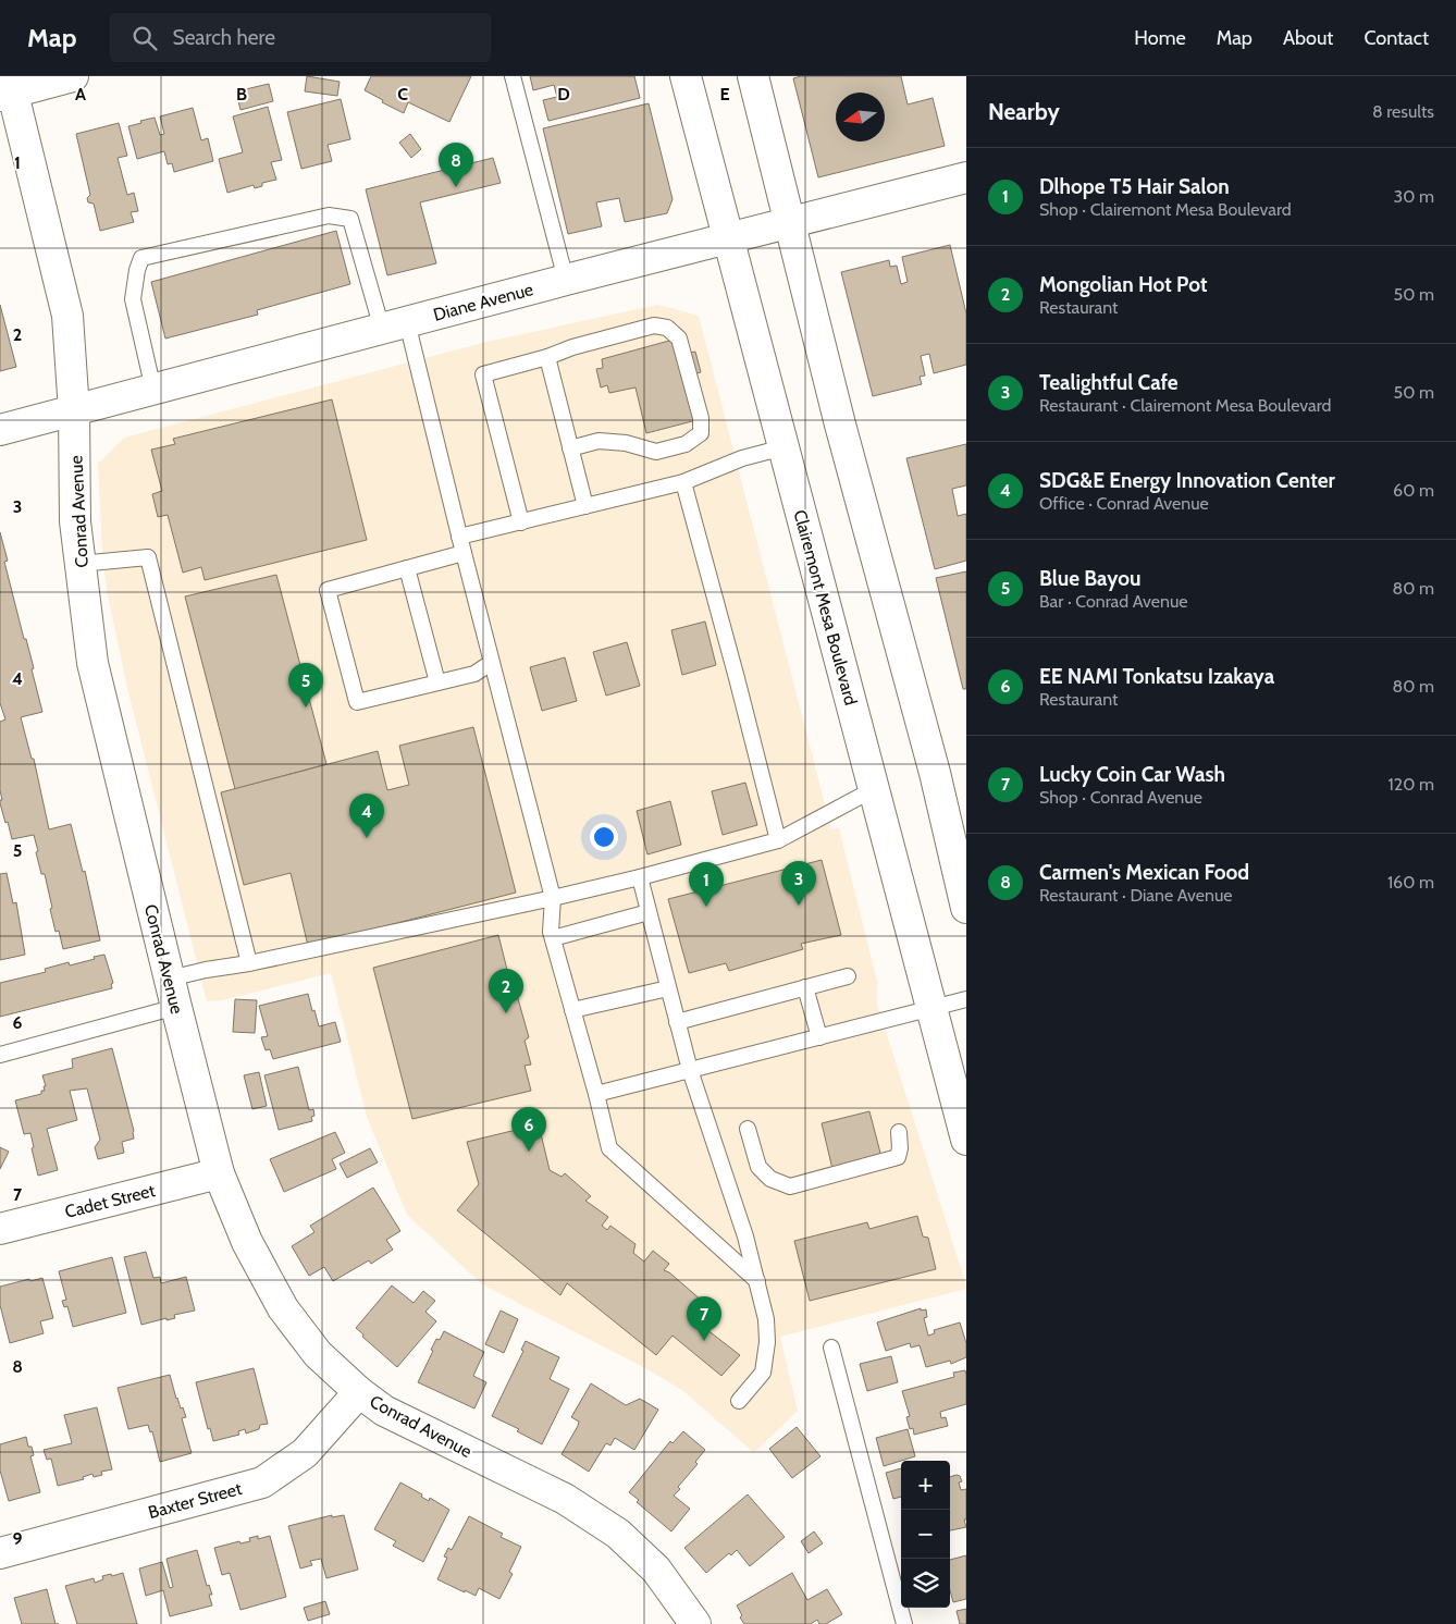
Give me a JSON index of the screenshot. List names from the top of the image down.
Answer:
{
  "streets": {
    "street": [
      "Diane Avenue",
      "Conrad Avenue",
      "Clairemont Mesa Boulevard",
      "Cadet Street",
      "Baxter Street"
    ]
  },
  "crossings": [
    ["Diane Avenue", "Conrad Avenue"],
    ["Diane Avenue", "Clairemont Mesa Boulevard"],
    ["Conrad Avenue", "Cadet Street"],
    ["Conrad Avenue", "Baxter Street"]
  ],
  "north": "left",
  "page": {
    "header": "Map",
    "search": "Search here",
    "nav": [
      "Home",
      "Map",
      "About",
      "Contact"
    ],
    "heading": ["Nearby", "8 results"],
    "pins": [
      "8",
      "5",
      "4",
      "3",
      "1",
      "2",
      "6",
      "7"
    ],
    "list": [
      {
        "mark": "1",
        "name": "Dlhope T5 Hair Salon",
        "note": "Shop · Clairemont Mesa Boulevard",
        "value": "30 m"
      },
      {
        "mark": "2",
        "name": "Mongolian Hot Pot",
        "note": "Restaurant",
        "value": "50 m"
      },
      {
        "mark": "3",
        "name": "Tealightful Cafe",
        "note": "Restaurant · Clairemont Mesa Boulevard",
        "value": "50 m"
      },
      {
        "mark": "4",
        "name": "SDG&E Energy Innovation Center",
        "note": "Office · Conrad Avenue",
        "value": "60 m"
      },
      {
        "mark": "5",
        "name": "Blue Bayou",
        "note": "Bar · Conrad Avenue",
        "value": "80 m"
      },
      {
        "mark": "6",
        "name": "EE NAMI Tonkatsu Izakaya",
        "note": "Restaurant",
        "value": "80 m"
      },
      {
        "mark": "7",
        "name": "Lucky Coin Car Wash",
        "note": "Shop · Conrad Avenue",
        "value": "120 m"
      },
      {
        "mark": "8",
        "name": "Carmen's Mexican Food",
        "note": "Restaurant · Diane Avenue",
        "value": "160 m"
      }
    ],
    "map_buttons": ["+", "−"]
  },
  "grid": {
    "columns": [
      "A",
      "B",
      "C",
      "D",
      "E"
    ],
    "rows": [
      "1",
      "2",
      "3",
      "4",
      "5",
      "6",
      "7",
      "8",
      "9"
    ]
  }
}
